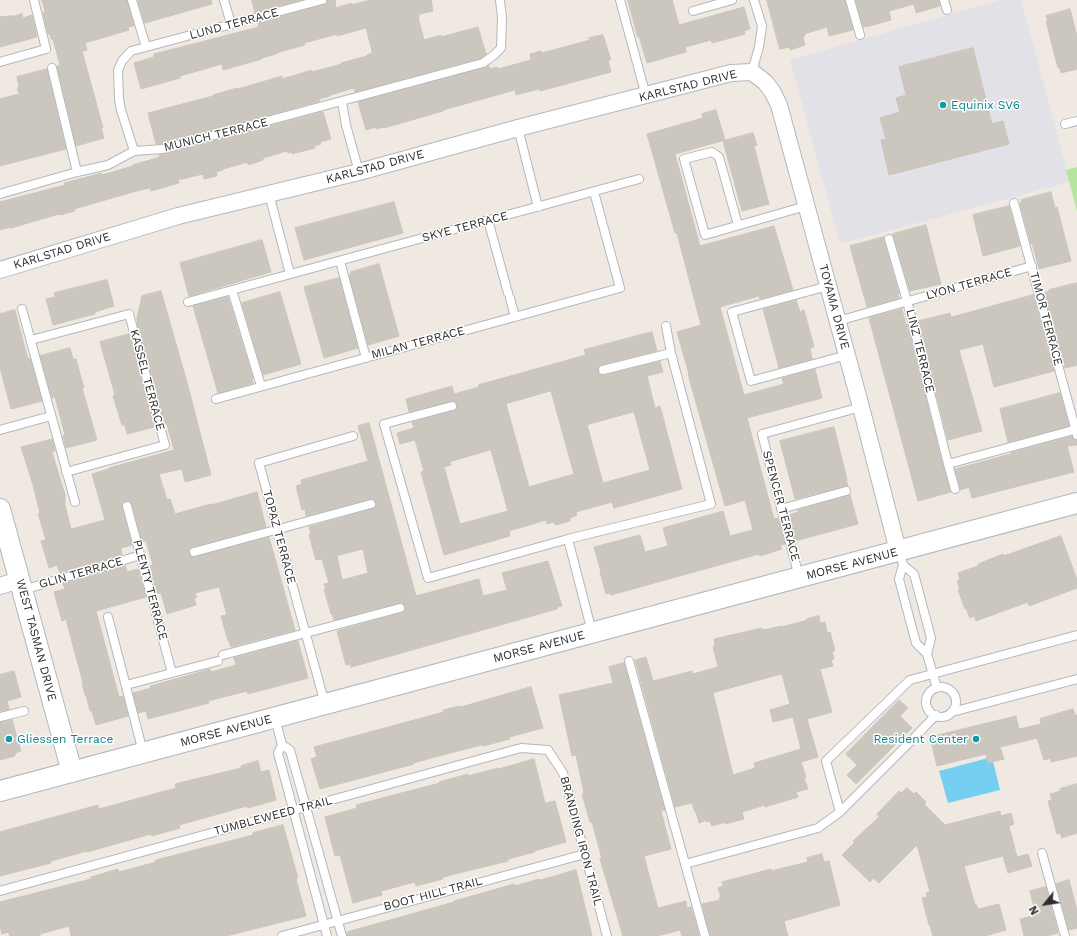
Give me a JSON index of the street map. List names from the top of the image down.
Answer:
{
  "streets": {
    "street": [
      "KARLSTAD DRIVE",
      "TOYAMA DRIVE",
      "MORSE AVENUE",
      "WEST TASMAN DRIVE"
    ],
    "lane": [
      "LUND TERRACE",
      "MUNICH TERRACE",
      "SKYE TERRACE",
      "LYON TERRACE",
      "TIMOR TERRACE",
      "MILAN TERRACE",
      "LINZ TERRACE",
      "KASSEL TERRACE",
      "SPENCER TERRACE",
      "TOPAZ TERRACE",
      "GLIN TERRACE",
      "PLENTY TERRACE",
      "TUMBLEWEED TRAIL",
      "BRANDING IRON TRAIL",
      "BOOT HILL TRAIL"
    ]
  },
  "crossings": [
    ["LUND TERRACE", "MUNICH TERRACE"],
    ["KARLSTAD DRIVE", "TOYAMA DRIVE"],
    ["SKYE TERRACE", "MILAN TERRACE"],
    ["LYON TERRACE", "TOYAMA DRIVE"],
    ["LYON TERRACE", "TIMOR TERRACE"],
    ["LYON TERRACE", "LINZ TERRACE"],
    ["TOYAMA DRIVE", "SPENCER TERRACE"],
    ["TOYAMA DRIVE", "MORSE AVENUE"],
    ["SPENCER TERRACE", "MORSE AVENUE"],
    ["TOPAZ TERRACE", "MORSE AVENUE"],
    ["MORSE AVENUE", "WEST TASMAN DRIVE"],
    ["GLIN TERRACE", "PLENTY TERRACE"],
    ["GLIN TERRACE", "WEST TASMAN DRIVE"],
    ["TUMBLEWEED TRAIL", "BRANDING IRON TRAIL"],
    ["BRANDING IRON TRAIL", "BOOT HILL TRAIL"]
  ],
  "places": ["Equinix SV6", "Gliessen Terrace", "Resident Center"],
  "north": "bottom left"
}
